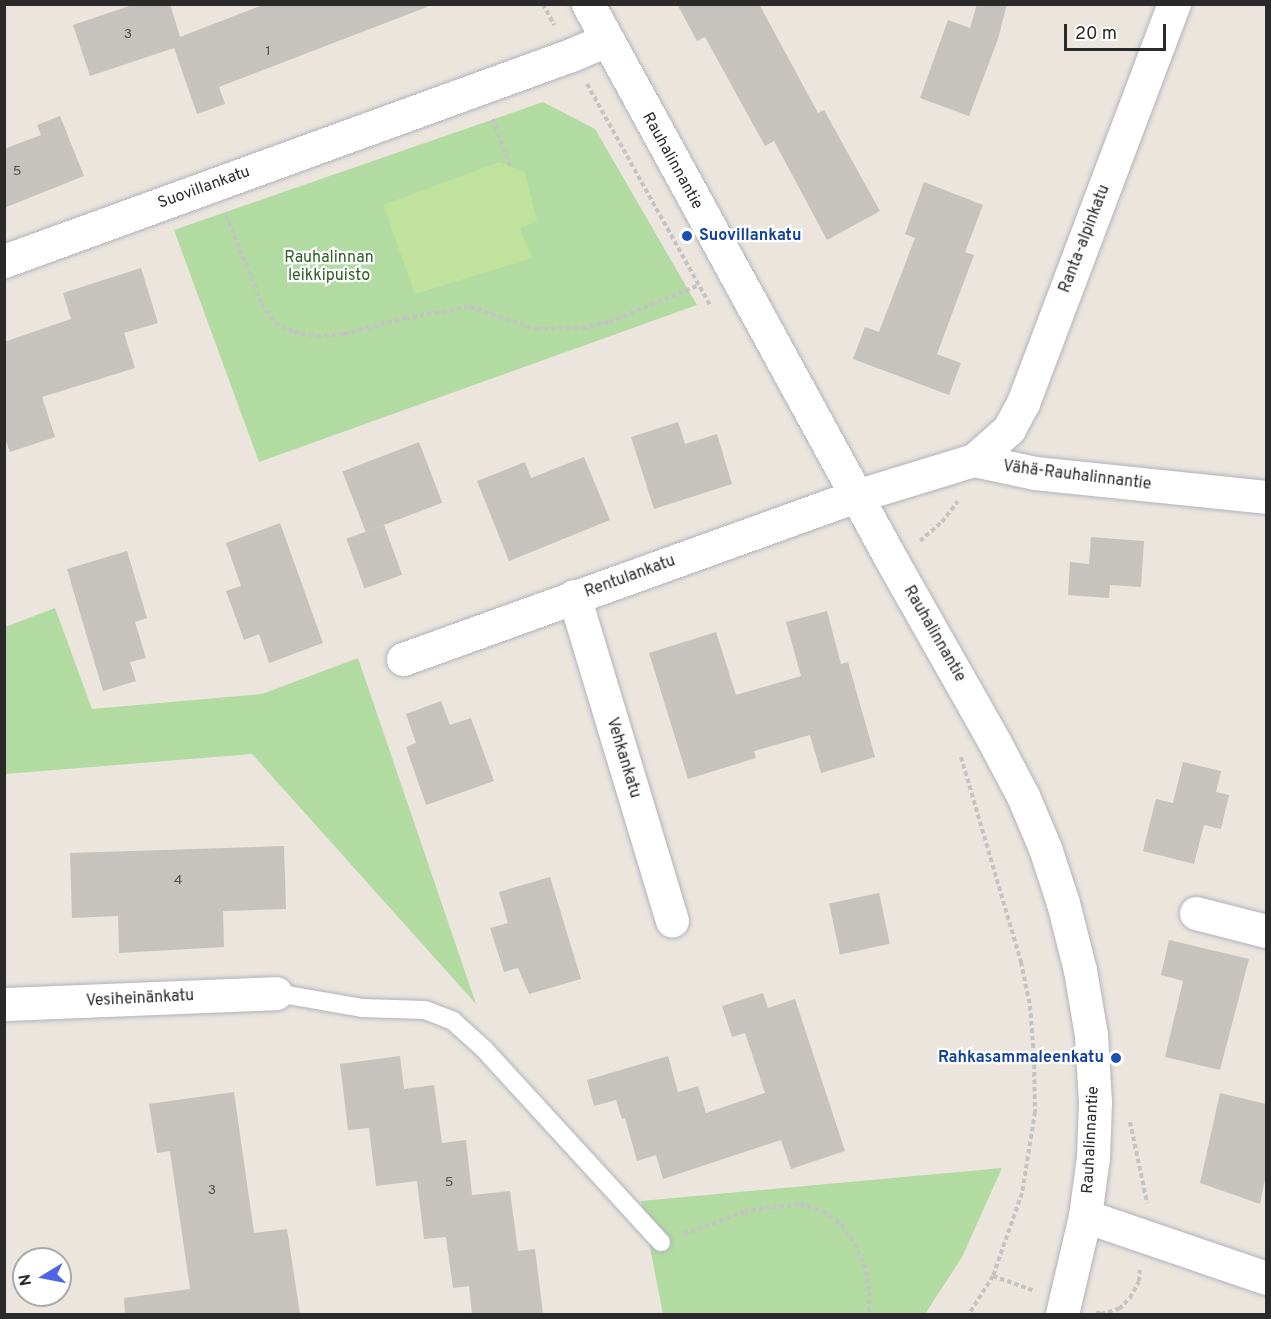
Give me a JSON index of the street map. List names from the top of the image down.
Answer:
{
  "streets": {
    "street": [
      "Rauhalinnantie",
      "Suovillankatu",
      "Ranta-alpinkatu",
      "Vähä-Rauhalinnantie",
      "Rentulankatu",
      "Vehkankatu",
      "Vesiheinänkatu"
    ]
  },
  "crossings": [
    ["Rauhalinnantie", "Suovillankatu"],
    ["Rauhalinnantie", "Vähä-Rauhalinnantie"],
    ["Rauhalinnantie", "Rentulankatu"],
    ["Ranta-alpinkatu", "Vähä-Rauhalinnantie"],
    ["Vähä-Rauhalinnantie", "Rentulankatu"],
    ["Rentulankatu", "Vehkankatu"]
  ],
  "parks": ["Rauhalinnan leikkipuisto"],
  "places": ["Suovillankatu", "Rahkasammaleenkatu"],
  "house_numbers": [
    "3",
    "1",
    "5",
    "4",
    "5",
    "3"
  ],
  "scale_bar": "20 m",
  "north": "left"
}
